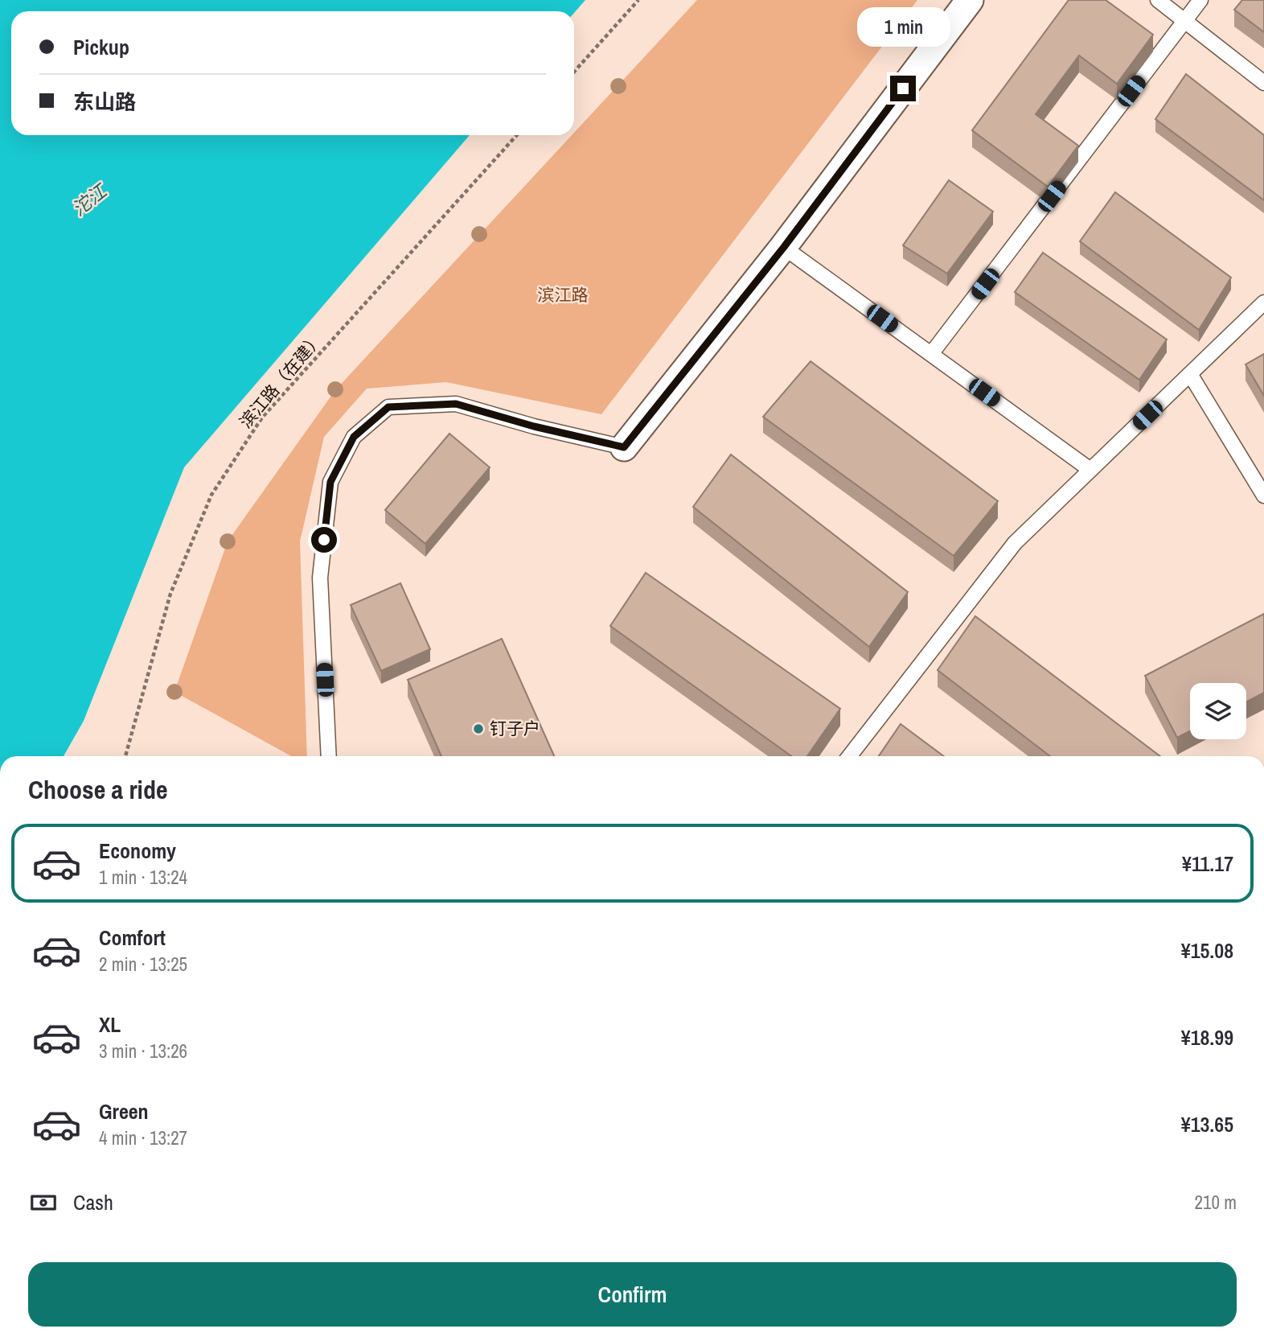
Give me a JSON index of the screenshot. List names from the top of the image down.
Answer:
{
  "streets": {
    "path": ["滨江路（在建）"]
  },
  "water": ["沱江"],
  "parks": ["滨江路"],
  "places": ["钉子户"],
  "page": {
    "bubble": "1 min",
    "banner": ["Pickup", "东山路"],
    "heading": "Choose a ride",
    "list": [
      {
        "name": "Economy",
        "note": "1 min · 13:24",
        "value": "¥11.17"
      },
      {
        "name": "Comfort",
        "note": "2 min · 13:25",
        "value": "¥15.08"
      },
      {
        "name": "XL",
        "note": "3 min · 13:26",
        "value": "¥18.99"
      },
      {
        "name": "Green",
        "note": "4 min · 13:27",
        "value": "¥13.65"
      }
    ],
    "pay": ["Cash", "210 m"],
    "buttons": "Confirm"
  }
}
